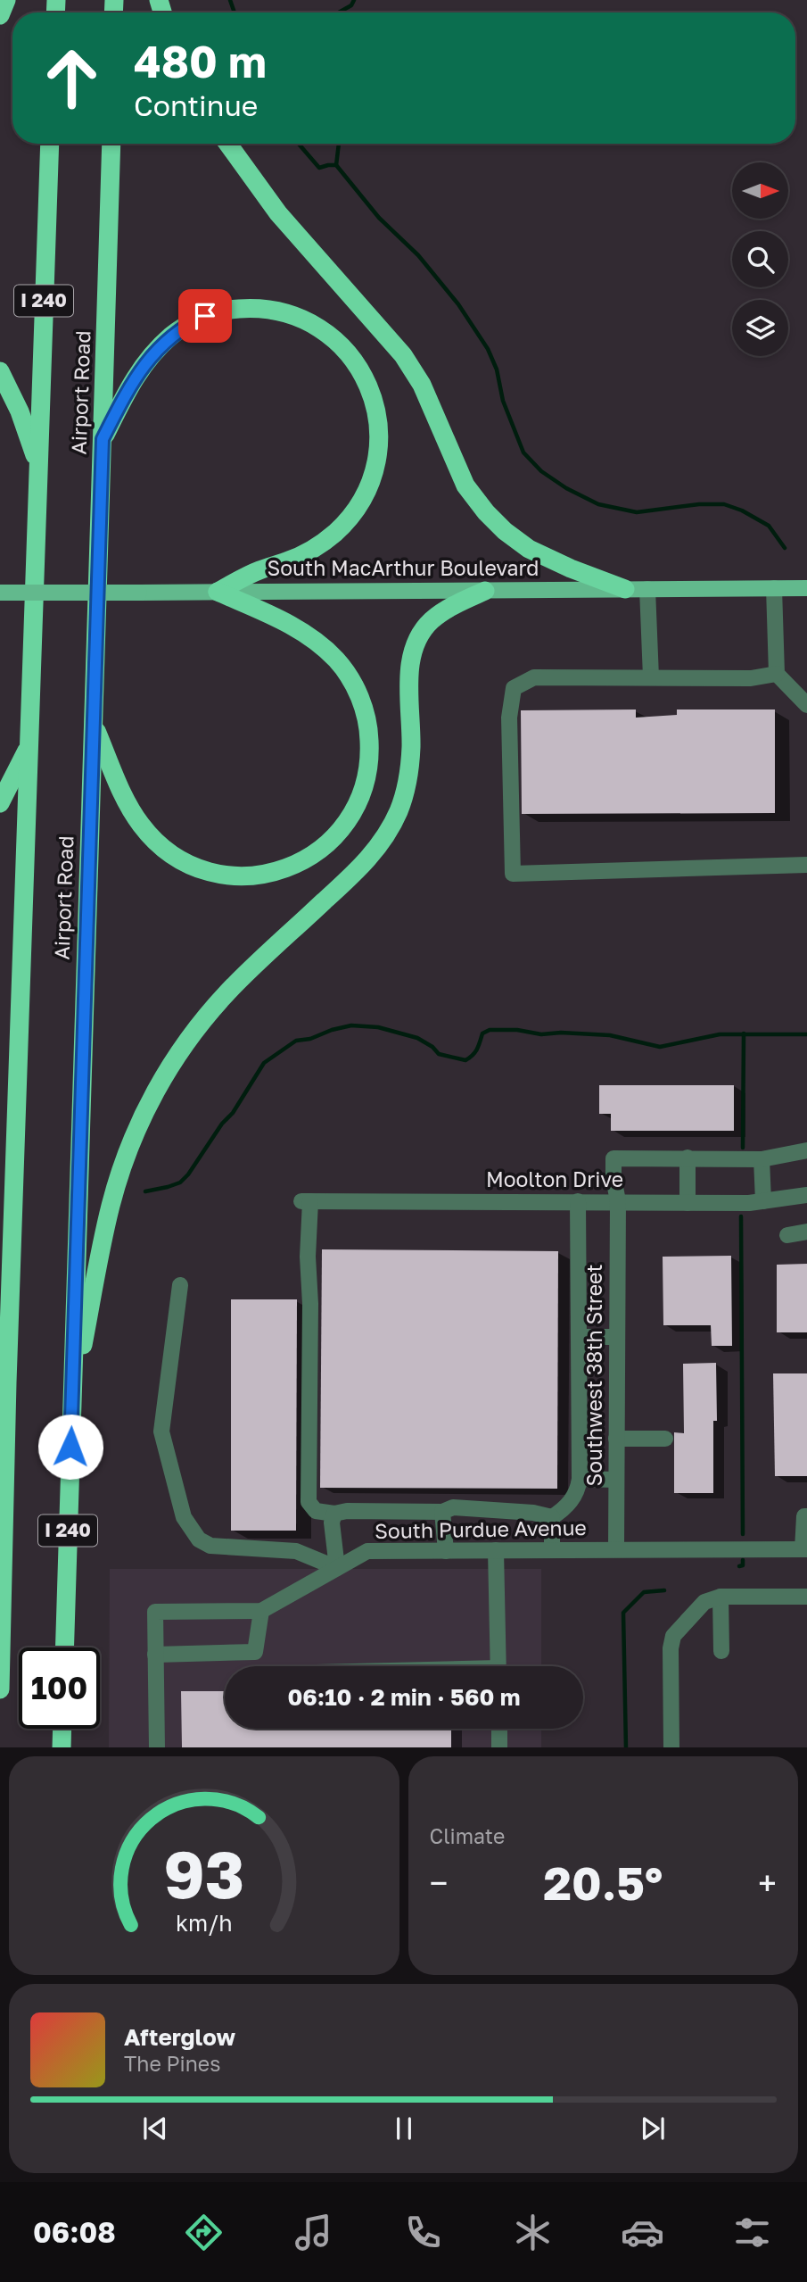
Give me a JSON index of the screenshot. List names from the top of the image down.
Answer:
{
  "streets": {
    "highway": ["I 240", "Airport Road"],
    "main road": ["South MacArthur Boulevard"],
    "street": ["Moolton Drive", "Southwest 38th Street", "South Purdue Avenue"]
  },
  "crossings": [
    ["Moolton Drive", "Southwest 38th Street"],
    ["Southwest 38th Street", "South Purdue Avenue"]
  ],
  "north": "right",
  "page": {
    "turn": ["480 m", "Continue"],
    "limit": "100",
    "trip": "06:10 · 2 min · 560 m",
    "tile": "Climate",
    "heat": ["−", "20.5°", "+"],
    "song": ["Afterglow", "The Pines"],
    "tabs": "06:08",
    "gauge": ["93", "km/h"]
  }
}
